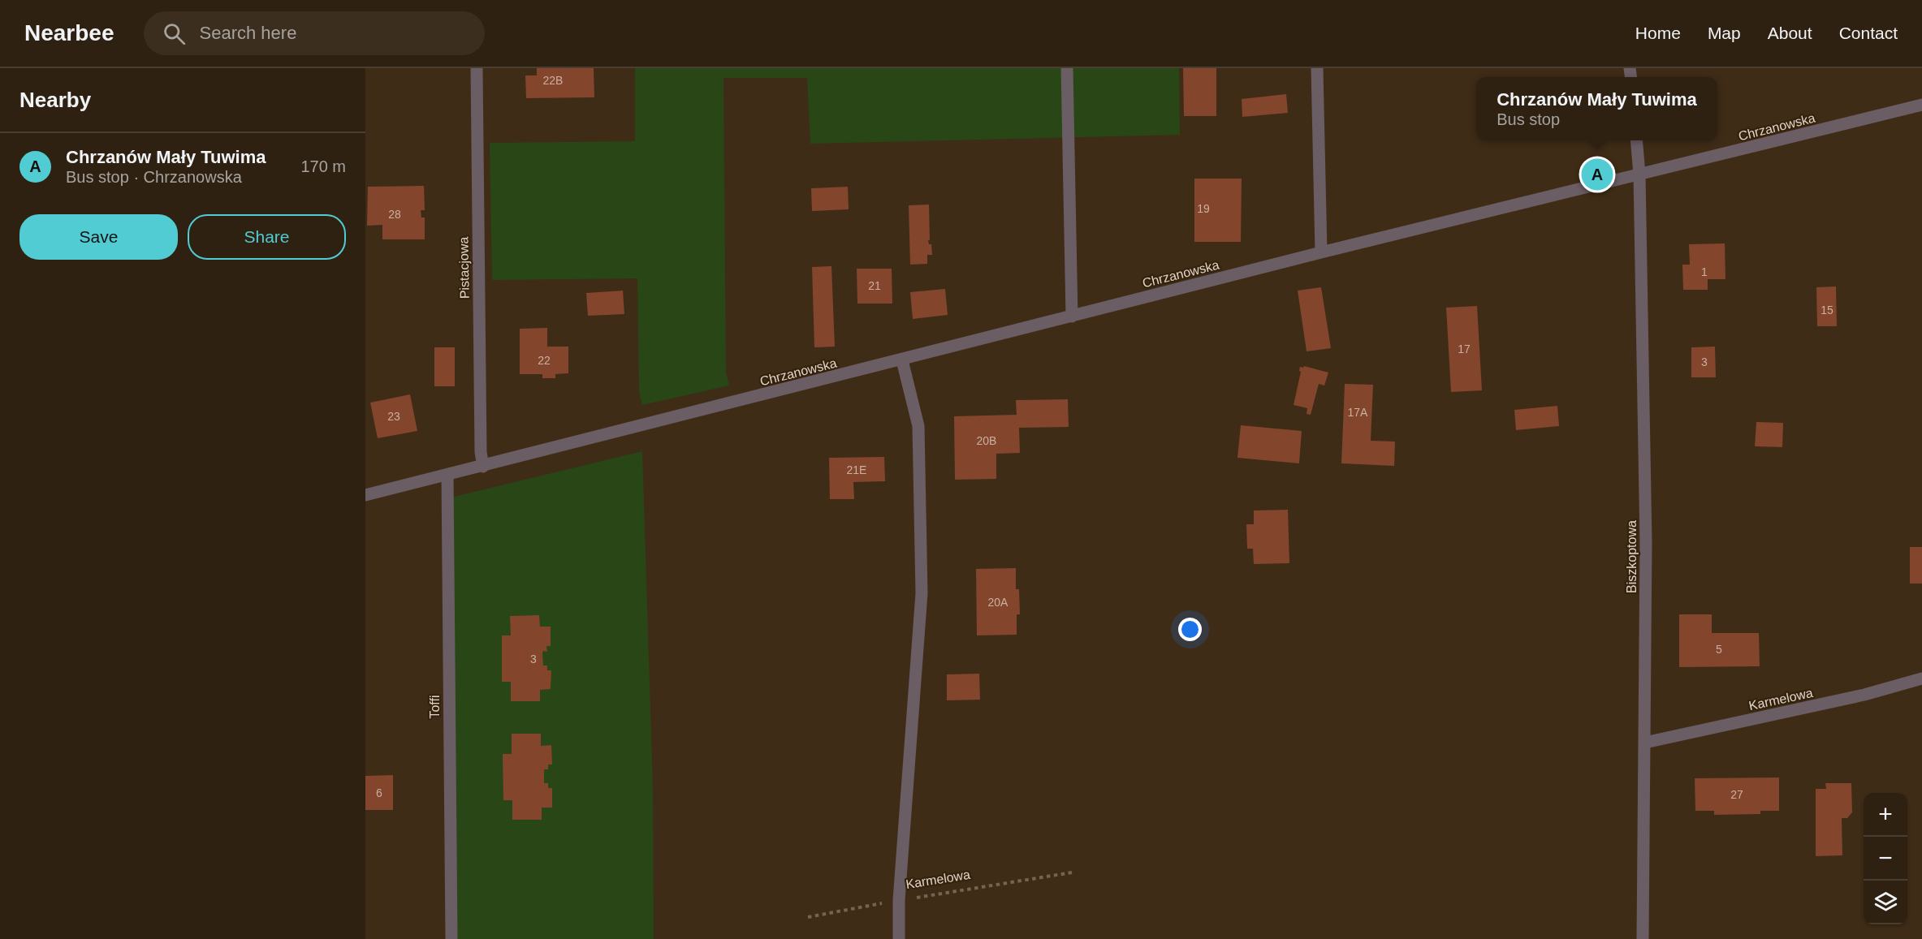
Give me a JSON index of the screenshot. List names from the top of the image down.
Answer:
{
  "streets": {
    "street": [
      "Chrzanowska",
      "Pistacjowa",
      "Biszkoptowa",
      "Karmelowa",
      "Toffi"
    ]
  },
  "crossings": [
    ["Chrzanowska", "Pistacjowa"],
    ["Chrzanowska", "Biszkoptowa"],
    ["Chrzanowska", "Toffi"],
    ["Biszkoptowa", "Karmelowa"]
  ],
  "house_numbers": [
    "22B",
    "19",
    "28",
    "1",
    "21",
    "15",
    "17",
    "22",
    "3",
    "17A",
    "23",
    "20B",
    "21E",
    "20A",
    "5",
    "3",
    "6",
    "27"
  ],
  "page": {
    "header": "Nearbee",
    "search": "Search here",
    "nav": [
      "Home",
      "Map",
      "About",
      "Contact"
    ],
    "heading": "Nearby",
    "popup": ["Chrzanów Mały Tuwima", "Bus stop"],
    "list": [
      {
        "mark": "A",
        "name": "Chrzanów Mały Tuwima",
        "note": "Bus stop · Chrzanowska",
        "value": "170 m"
      }
    ],
    "pins": "A",
    "buttons": ["Save", "Share"],
    "map_buttons": ["+", "−"]
  }
}
